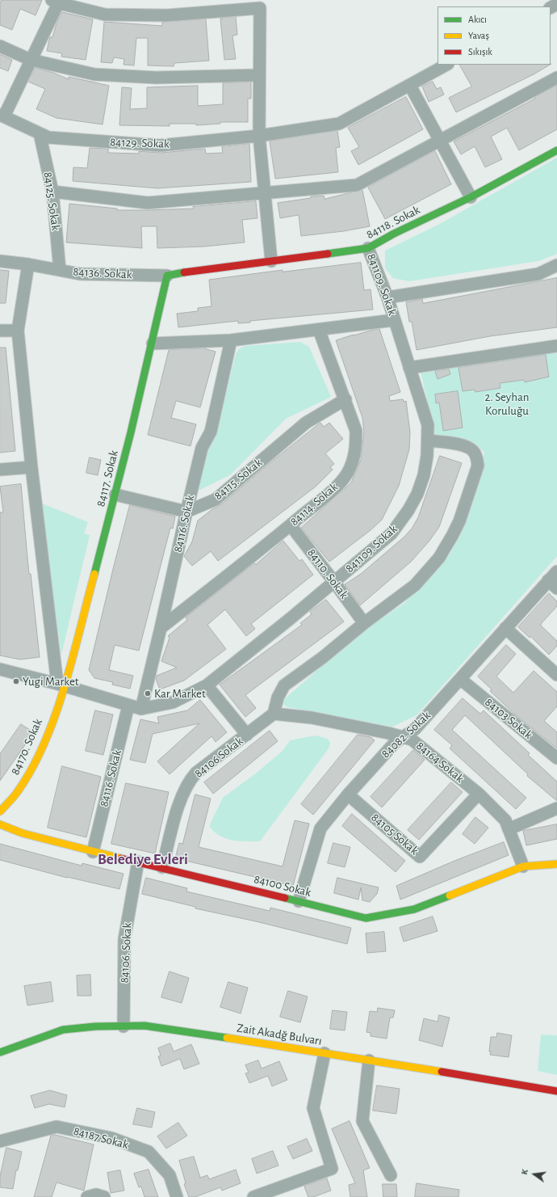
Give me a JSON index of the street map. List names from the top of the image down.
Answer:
{
  "streets": {
    "street": [
      "84129. Sokak",
      "84125. Sokak",
      "84118. Sokak",
      "84136. Sokak",
      "841109. Sokak",
      "84117. Sokak",
      "84115. Sokak",
      "84114. Sokak",
      "84116. Sokak",
      "84110. Sokak",
      "84103 Sokak",
      "84082. Sokak",
      "84170. Sokak",
      "84106 Sokak",
      "84164 Sokak",
      "84105 Sokak",
      "84100 Sokak",
      "84106. Sokak",
      "Zait Akadğ Bulvarı",
      "84187 Sokak"
    ]
  },
  "crossings": [
    ["84129. Sokak", "84125. Sokak"],
    ["84125. Sokak", "84136. Sokak"],
    ["84118. Sokak", "84136. Sokak"],
    ["84118. Sokak", "841109. Sokak"],
    ["84118. Sokak", "84117. Sokak"],
    ["84136. Sokak", "84117. Sokak"],
    ["841109. Sokak", "84110. Sokak"],
    ["84117. Sokak", "84170. Sokak"],
    ["84115. Sokak", "84114. Sokak"],
    ["84115. Sokak", "84116. Sokak"],
    ["84114. Sokak", "84116. Sokak"],
    ["84114. Sokak", "84110. Sokak"],
    ["84116. Sokak", "84100 Sokak"],
    ["84103 Sokak", "84082. Sokak"],
    ["84082. Sokak", "84164 Sokak"],
    ["84082. Sokak", "84105 Sokak"],
    ["84082. Sokak", "84100 Sokak"],
    ["84106 Sokak", "84164 Sokak"],
    ["84106 Sokak", "84100 Sokak"],
    ["84164 Sokak", "84105 Sokak"],
    ["84164 Sokak", "84100 Sokak"],
    ["84100 Sokak", "84106. Sokak"],
    ["84106. Sokak", "Zait Akadğ Bulvarı"]
  ],
  "districts": ["Belediye Evleri"],
  "parks": ["2. Seyhan Koruluğu"],
  "places": ["Yugi Market", "Kar Market"],
  "legend": ["Akıcı", "Yavaş", "Sıkışık"],
  "north": "left"
}
